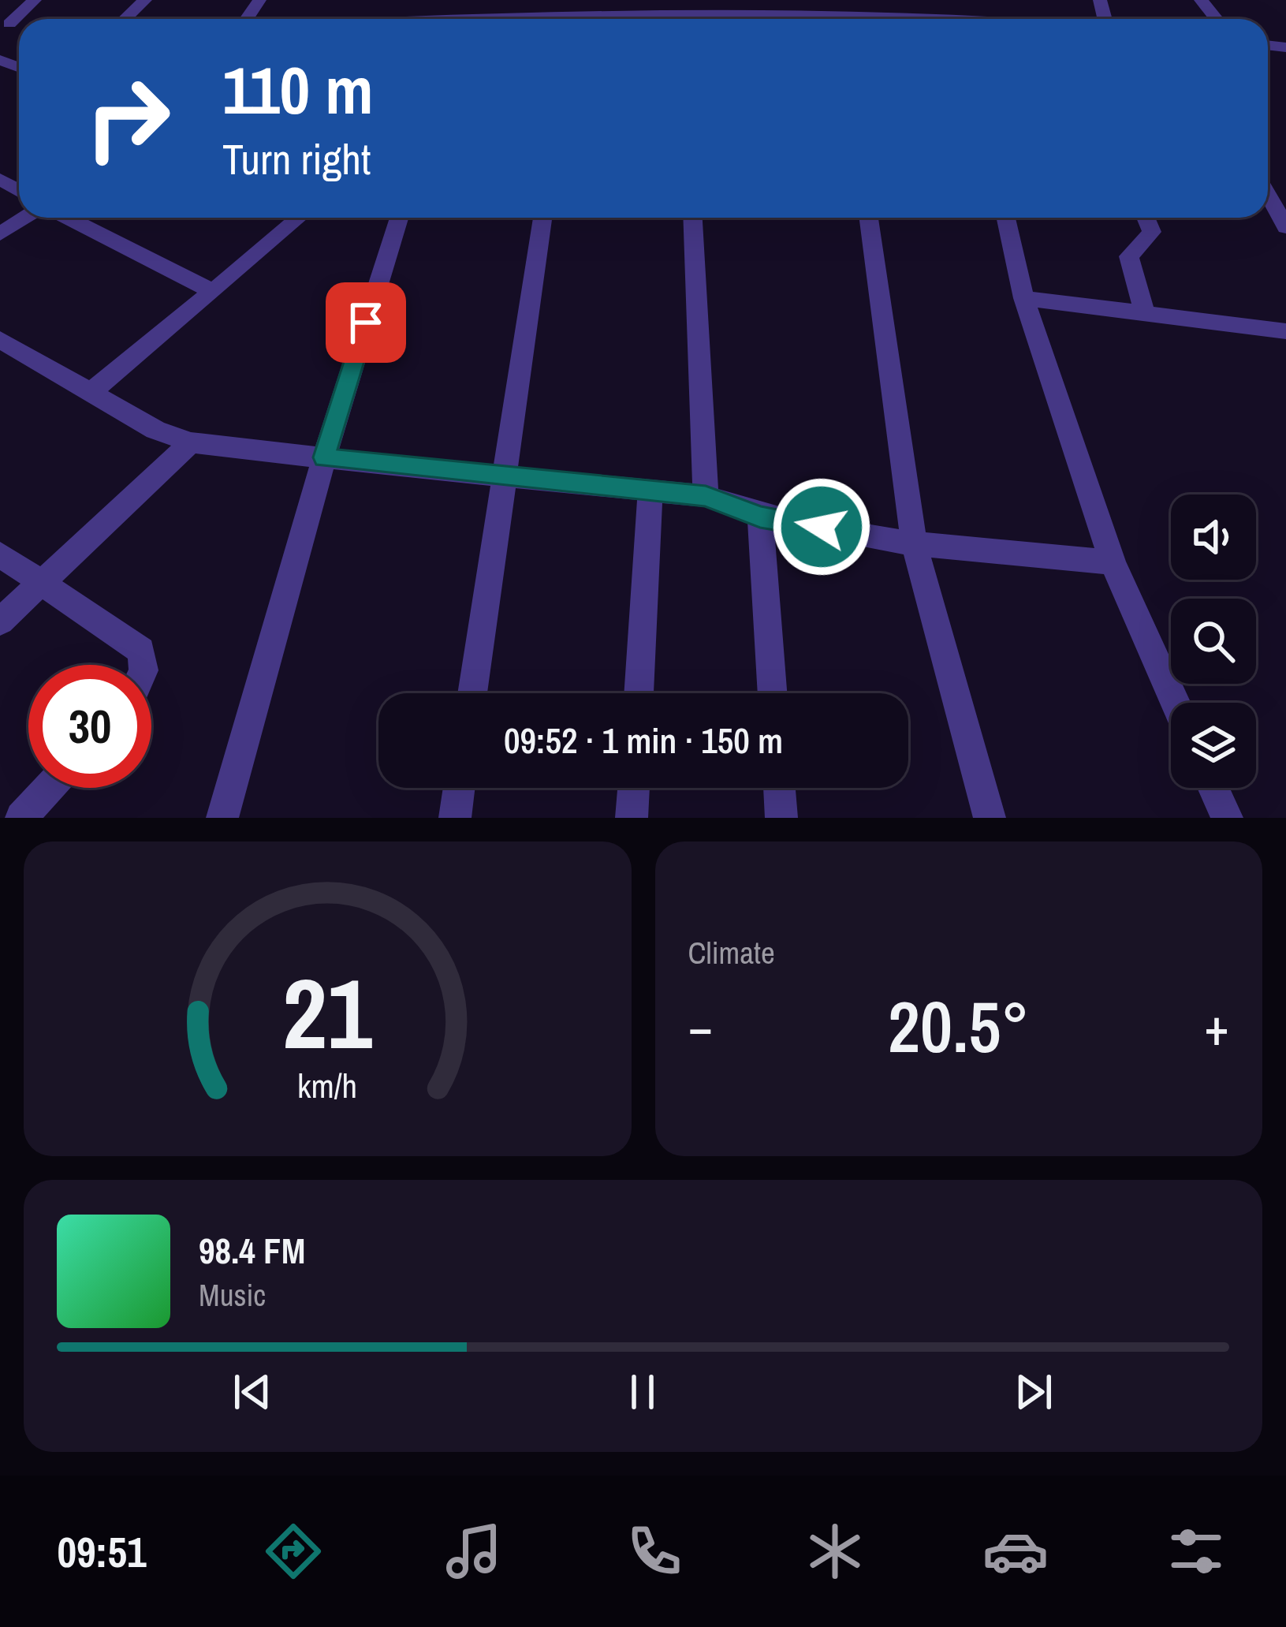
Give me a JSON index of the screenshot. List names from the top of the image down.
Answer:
{
  "page": {
    "turn": ["110 m", "Turn right"],
    "limit": "30",
    "trip": "09:52 · 1 min · 150 m",
    "tile": "Climate",
    "heat": ["−", "20.5°", "+"],
    "song": ["98.4 FM", "Music"],
    "tabs": "09:51",
    "gauge": ["21", "km/h"]
  }
}
